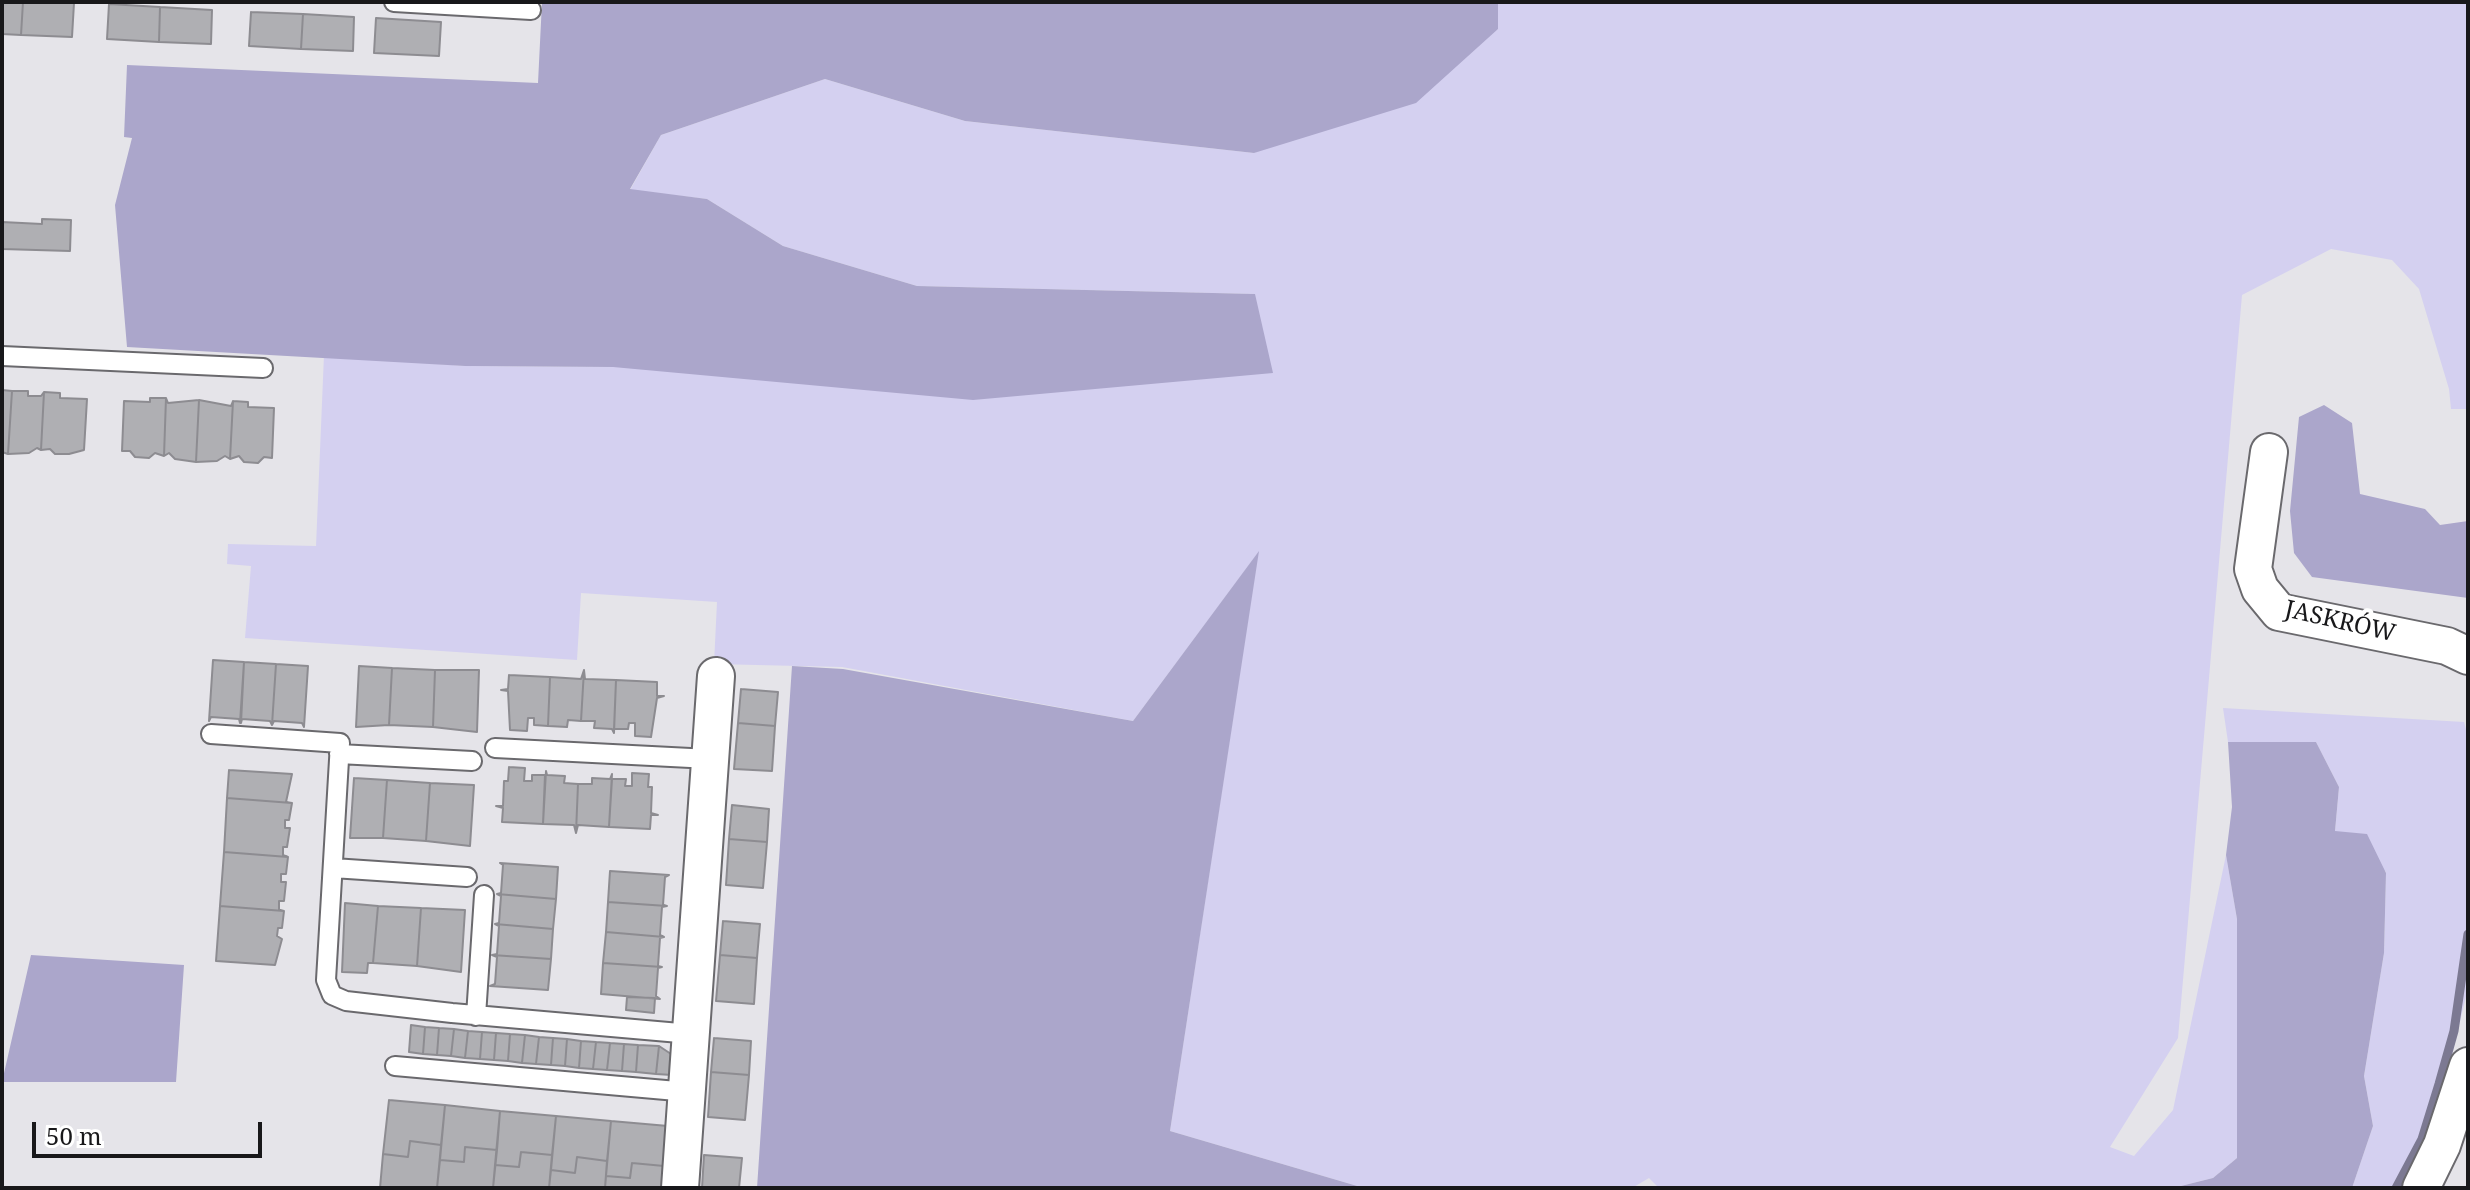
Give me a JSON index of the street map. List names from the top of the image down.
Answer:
{
  "streets": {
    "street": ["JASKRÓW"]
  },
  "scale_bar": "50 m"
}
